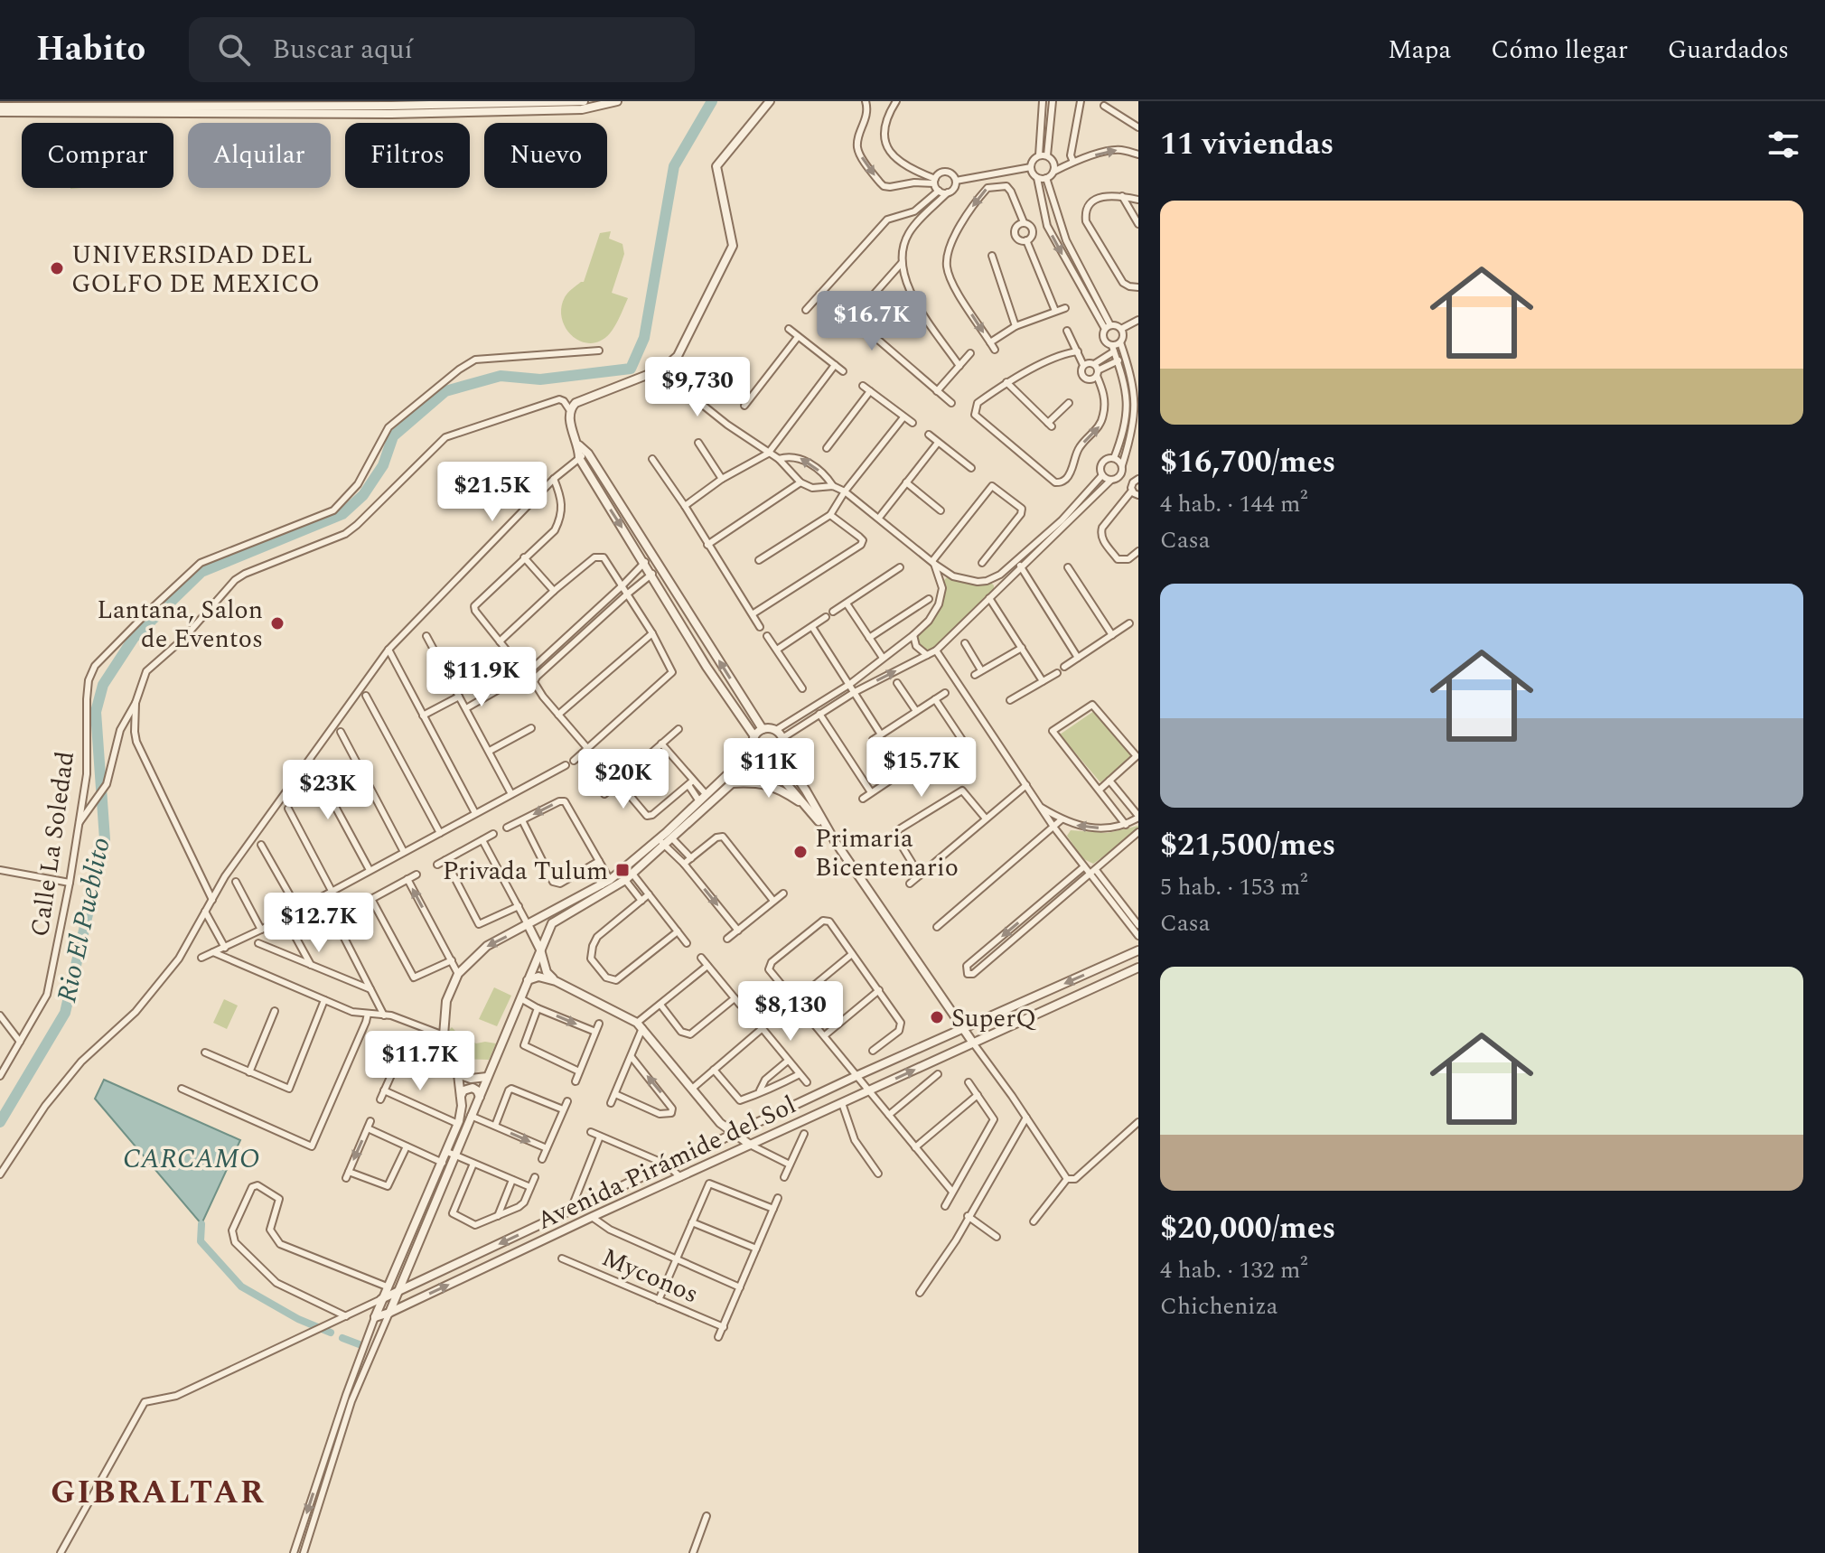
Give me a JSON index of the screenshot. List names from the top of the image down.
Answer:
{
  "streets": {
    "street": ["Calle La Soledad", "Avenida Pirámide del Sol", "Myconos"]
  },
  "districts": ["GIBRALTAR"],
  "water": ["Rio El Pueblito", "CARCAMO"],
  "places": {
    "other": [
      "UNIVERSIDAD DEL GOLFO DE MEXICO",
      "Lantana, Salon de Eventos",
      "Primaria Bicentenario",
      "SuperQ"
    ],
    "transit": ["Privada Tulum"]
  },
  "page": {
    "header": "Habito",
    "search": "Buscar aquí",
    "nav": ["Mapa", "Cómo llegar", "Guardados"],
    "heading": "11 viviendas",
    "chip": [
      "Comprar",
      "Alquilar",
      "Filtros",
      "Nuevo"
    ],
    "list": [
      {
        "name": "$16,700/mes",
        "note": "4 hab. · 144 m² · Casa"
      },
      {
        "name": "$21,500/mes",
        "note": "5 hab. · 153 m² · Casa"
      },
      {
        "name": "$20,000/mes",
        "note": "4 hab. · 132 m² · Chicheniza"
      }
    ],
    "price": [
      "$16.7K",
      "$9,730",
      "$21.5K",
      "$11.9K",
      "$15.7K",
      "$11K",
      "$20K",
      "$23K",
      "$12.7K",
      "$8,130",
      "$11.7K"
    ]
  }
}
